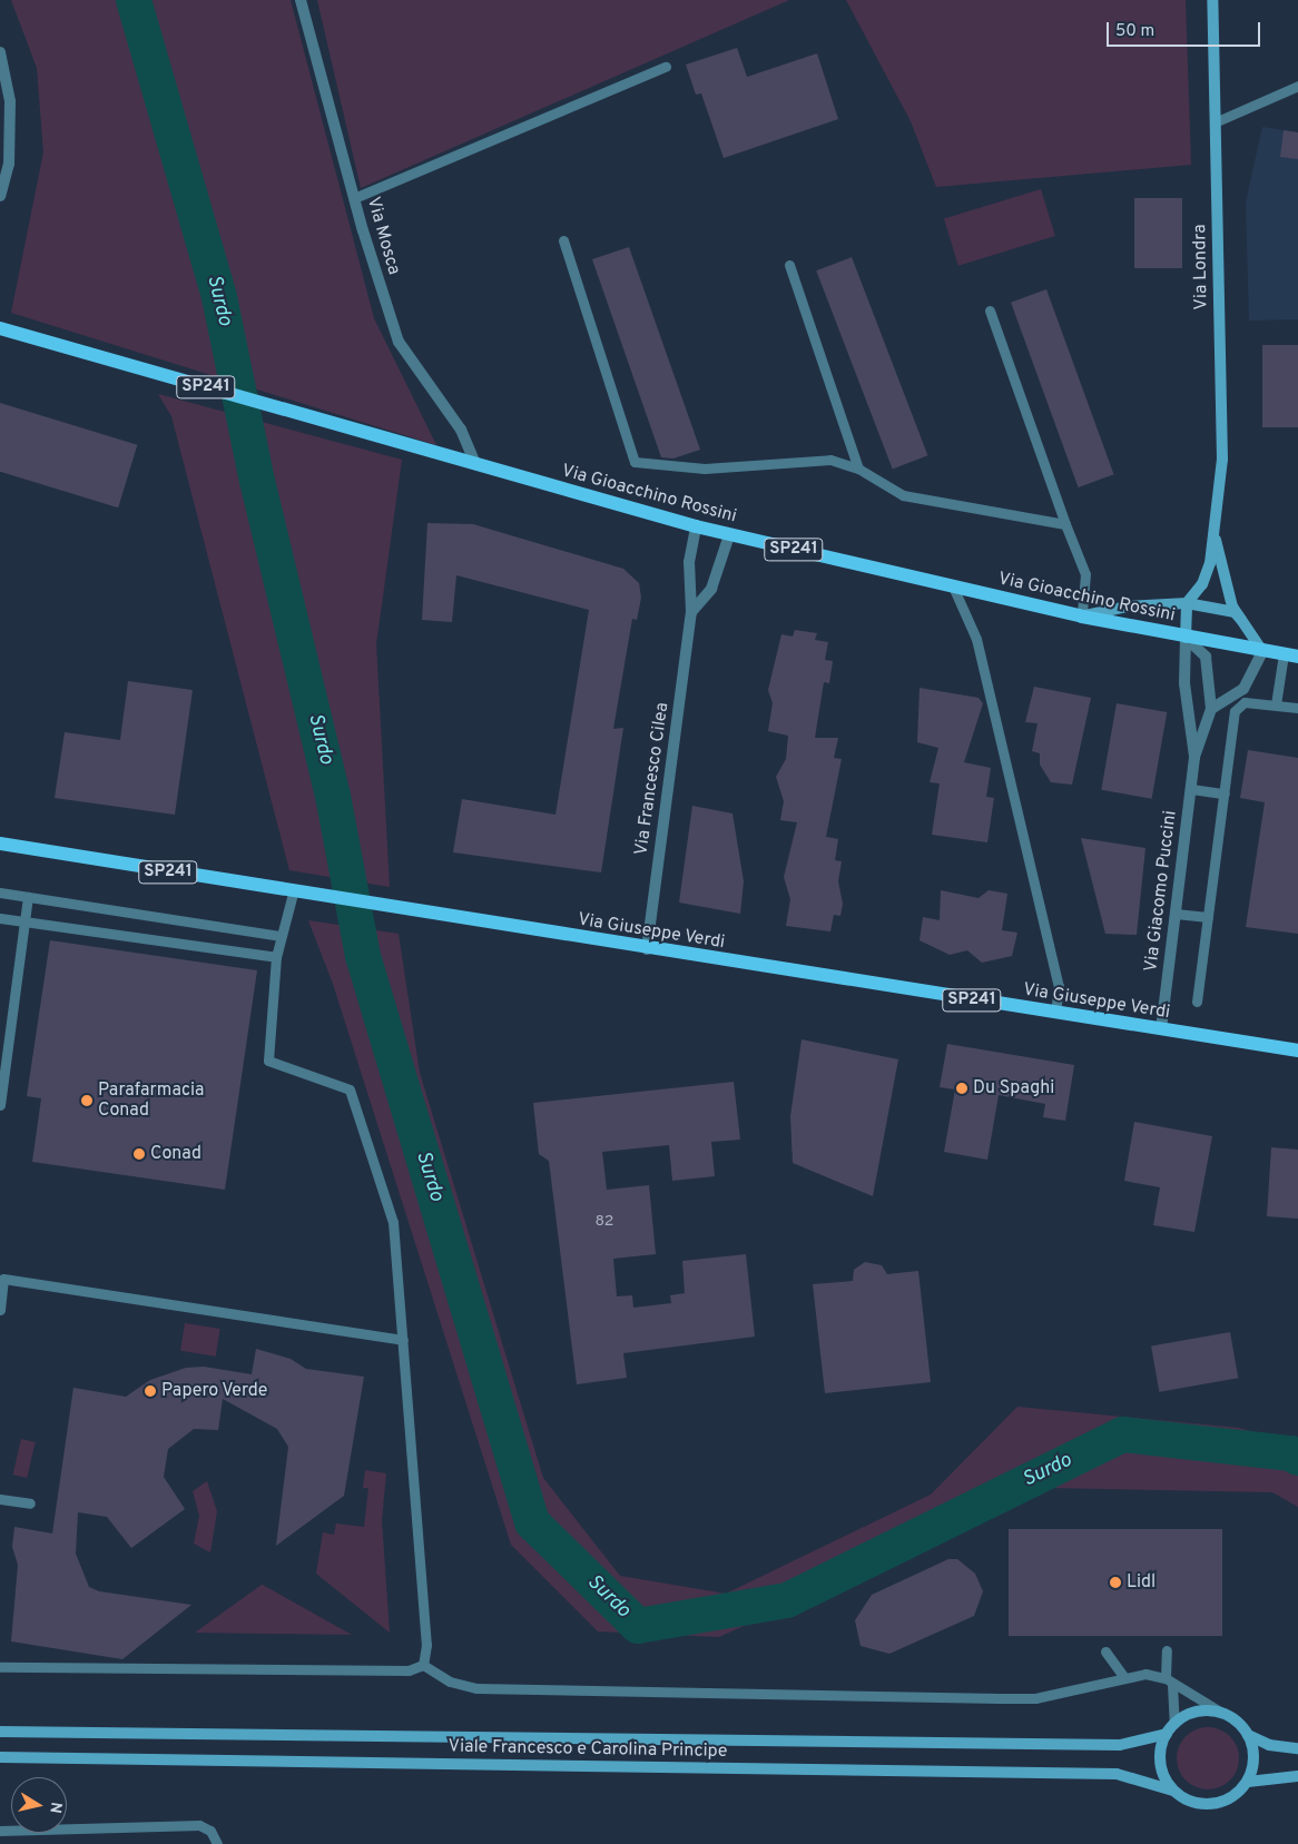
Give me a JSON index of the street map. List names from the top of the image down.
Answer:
{
  "streets": {
    "main road": ["SP241", "Via Gioacchino Rossini", "Via Giuseppe Verdi"],
    "street": [
      "Via Mosca",
      "Via Londra",
      "Via Francesco Cilea",
      "Via Giacomo Puccini",
      "Viale Francesco e Carolina Principe"
    ]
  },
  "crossings": [
    ["Via Mosca", "Via Gioacchino Rossini"],
    ["Via Londra", "Via Gioacchino Rossini"],
    ["Via Gioacchino Rossini", "Via Francesco Cilea"],
    ["Via Gioacchino Rossini", "Via Giacomo Puccini"],
    ["Via Francesco Cilea", "Via Giuseppe Verdi"],
    ["Via Giacomo Puccini", "Via Giuseppe Verdi"]
  ],
  "water": ["Surdo"],
  "places": [
    "Du Spaghi",
    "Parafarmacia Conad",
    "Conad",
    "Papero Verde",
    "Lidl"
  ],
  "house_numbers": ["82"],
  "scale_bar": "50 m",
  "north": "right"
}
